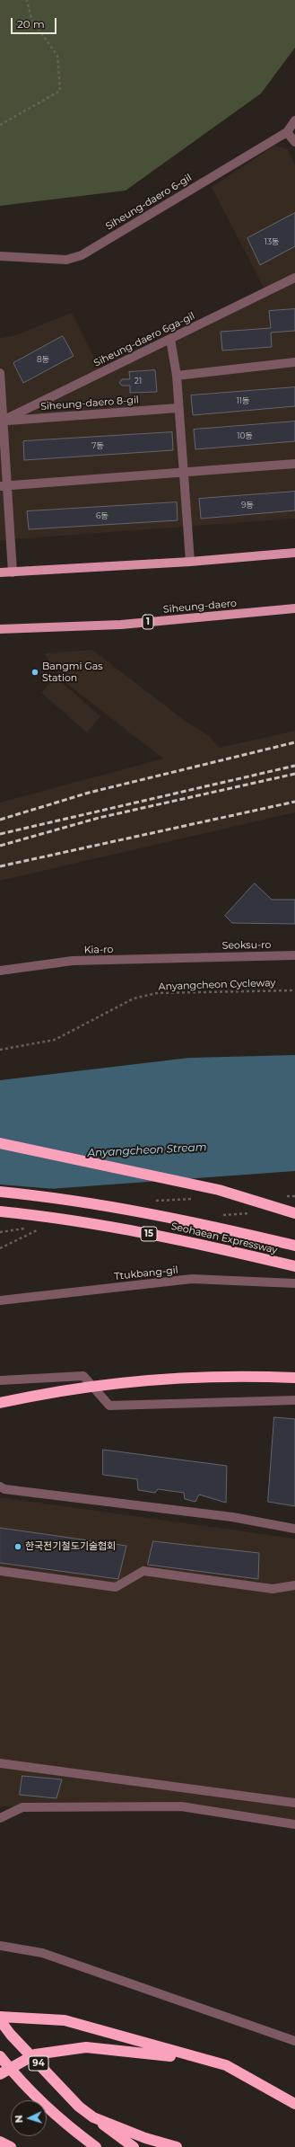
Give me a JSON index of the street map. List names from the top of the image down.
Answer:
{
  "streets": {
    "highway": ["15", "Seohaean Expressway", "94"],
    "main road": ["Siheung-daero", "1"],
    "street": [
      "Siheung-daero 6-gil",
      "Siheung-daero 6ga-gil",
      "Siheung-daero 8-gil",
      "Seoksu-ro",
      "Kia-ro",
      "Ttukbang-gil"
    ],
    "path": ["Anyangcheon Cycleway"]
  },
  "crossings": [
    ["Siheung-daero 6ga-gil", "Siheung-daero 8-gil"],
    ["Seoksu-ro", "Kia-ro"]
  ],
  "water": ["Anyangcheon Stream"],
  "places": ["Bangmi Gas Station", "한국전기철도기술협회"],
  "house_numbers": [
    "13동",
    "8동",
    "21",
    "11동",
    "10동",
    "7동",
    "9동",
    "6동"
  ],
  "scale_bar": "20 m",
  "north": "left"
}
